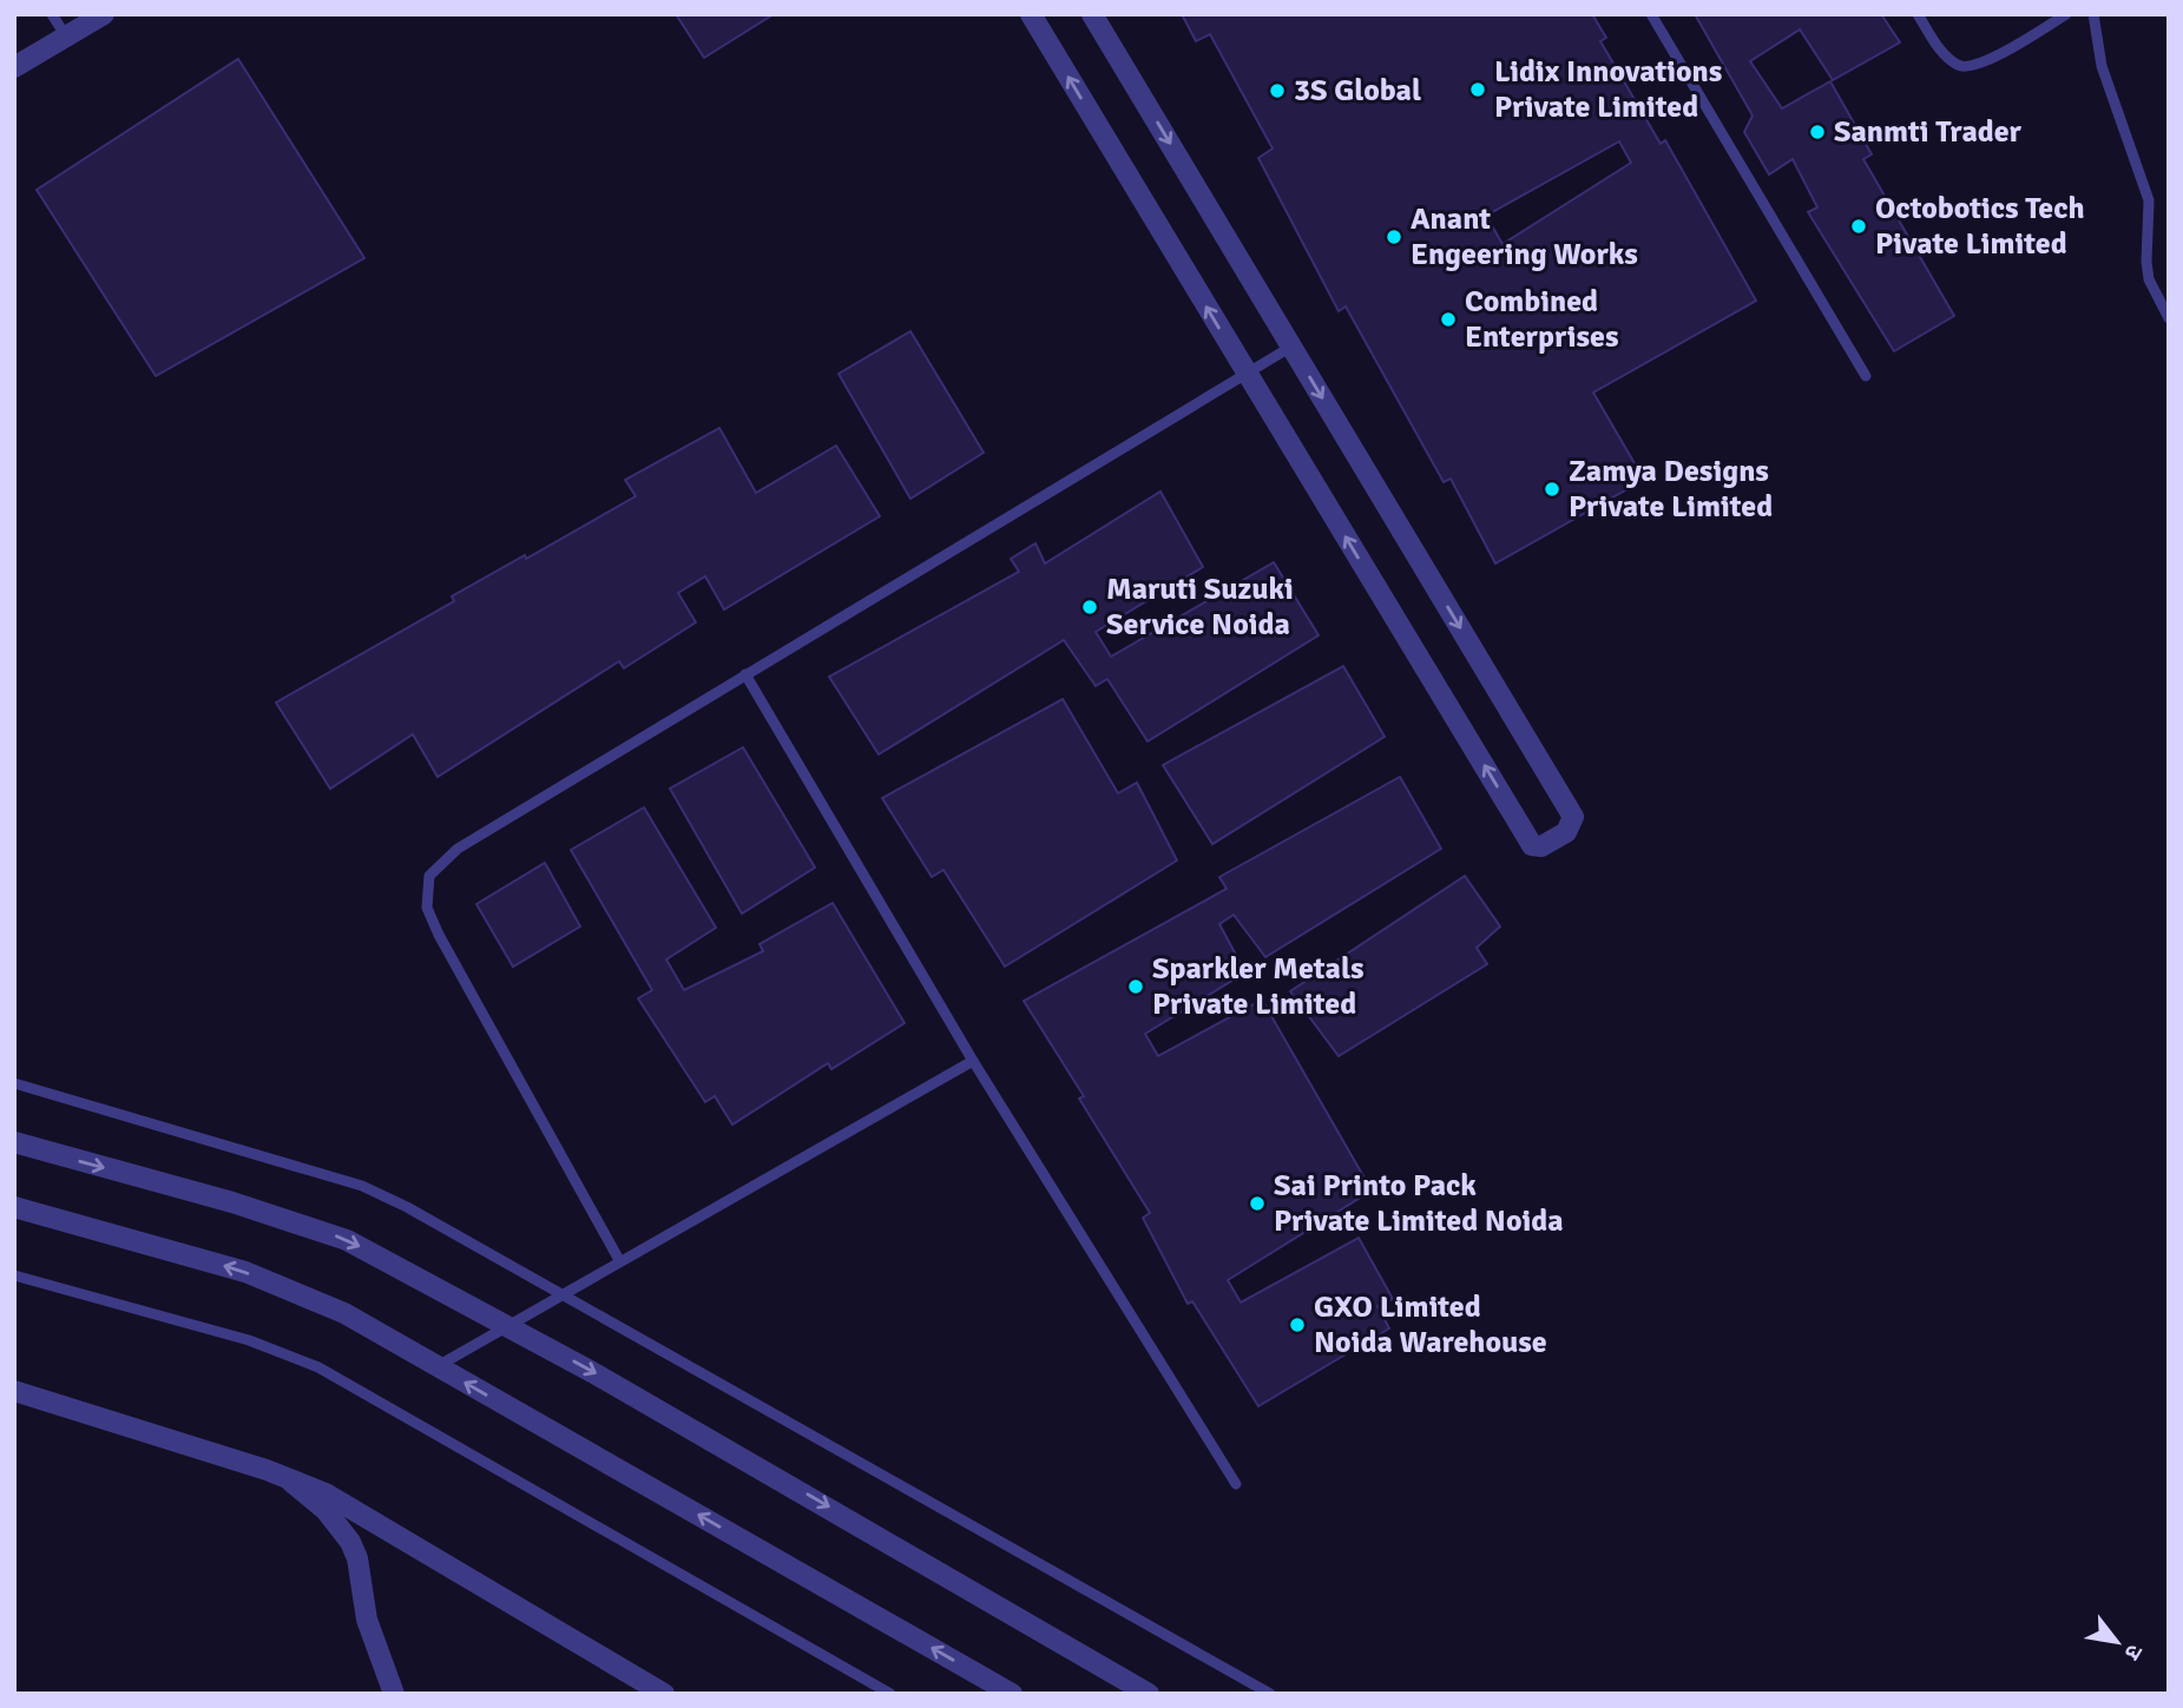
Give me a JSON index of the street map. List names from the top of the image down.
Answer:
{
  "places": [
    "Lidix Innovations Private Limited",
    "3S Global",
    "Sanmti Trader",
    "Octobotics Tech Pivate Limited",
    "Anant Engeering Works",
    "Combined Enterprises",
    "Zamya Designs Private Limited",
    "Maruti Suzuki Service Noida",
    "Sparkler Metals Private Limited",
    "Sai Printo Pack Private Limited Noida",
    "GXO Limited Noida Warehouse"
  ],
  "north": "bottom right"
}
